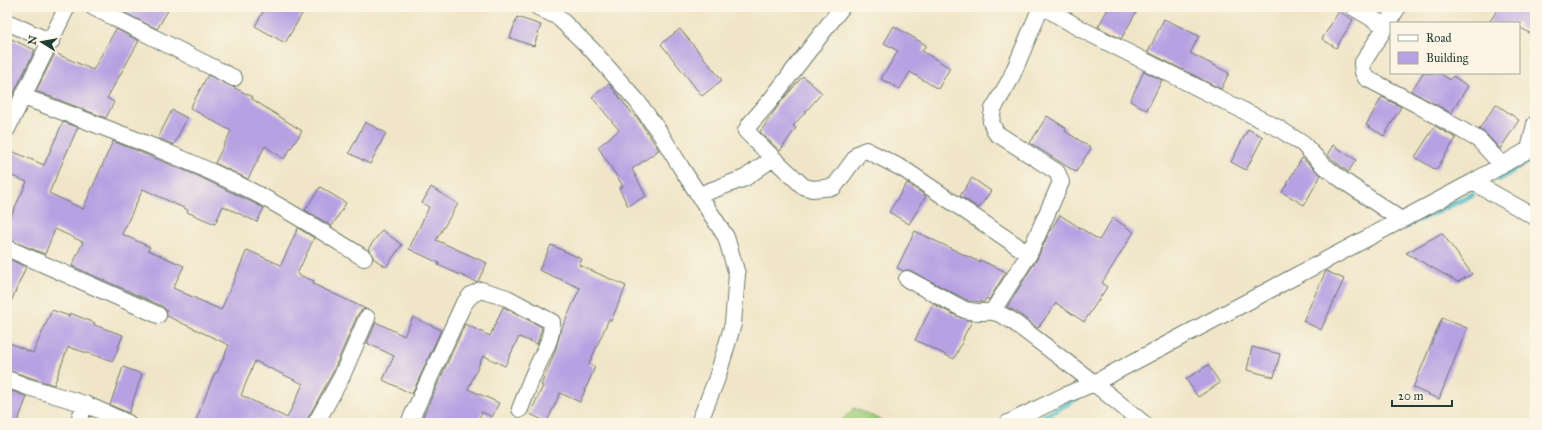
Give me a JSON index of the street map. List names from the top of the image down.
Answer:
{
  "legend": ["Road", "Building"],
  "scale_bar": "20 m",
  "north": "left"
}
